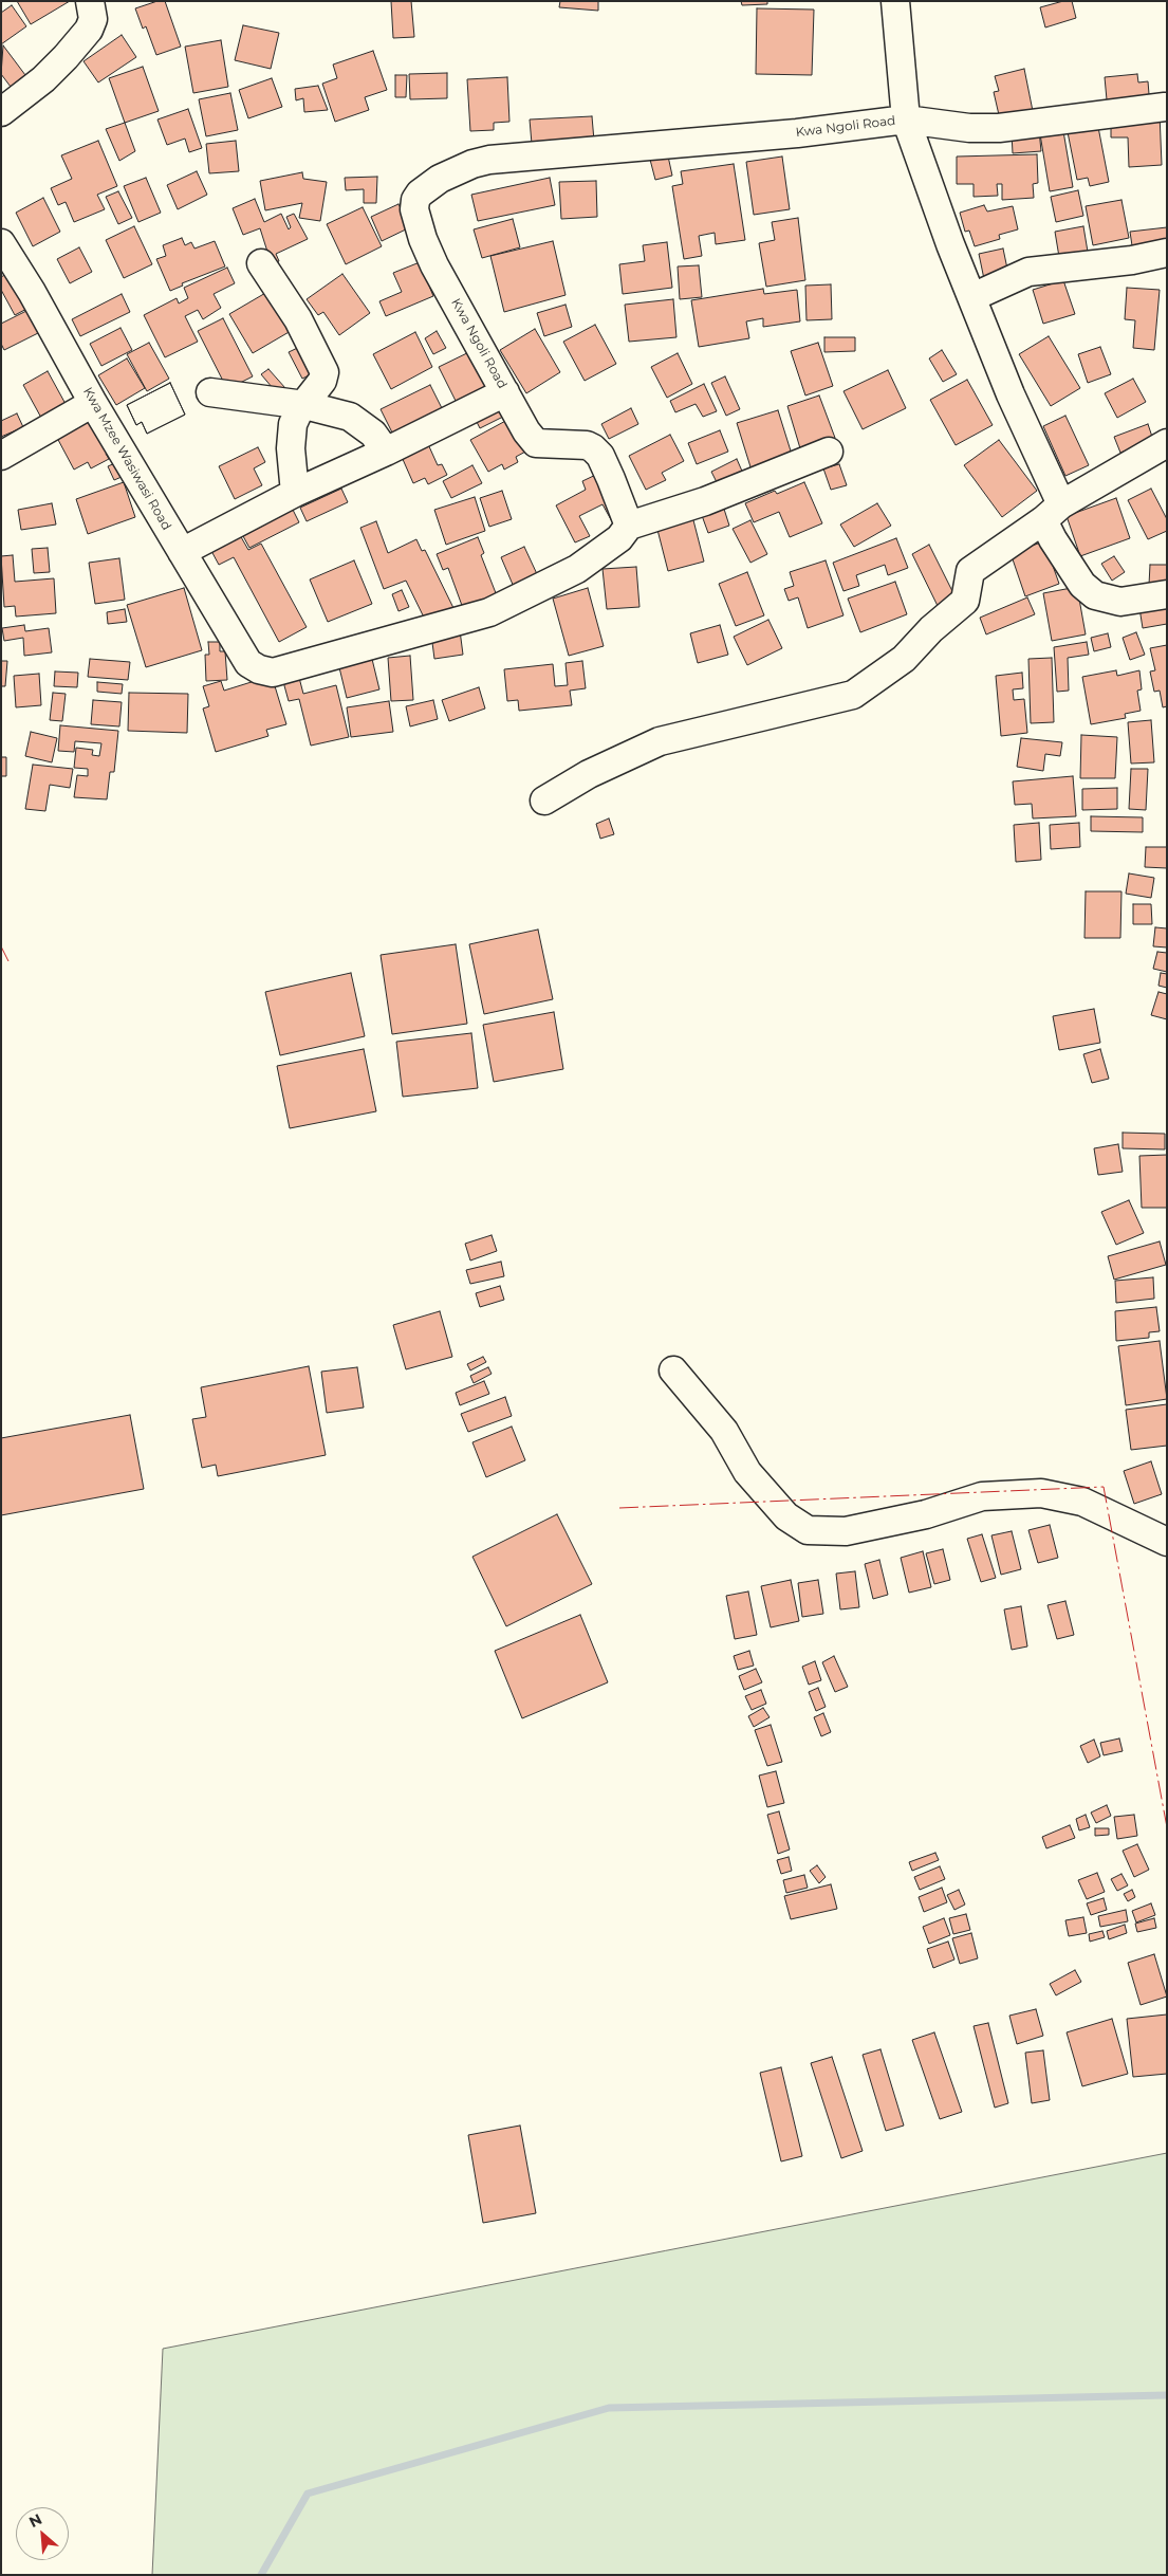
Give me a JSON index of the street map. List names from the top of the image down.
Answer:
{
  "streets": {
    "street": ["Kwa Ngoli Road", "Kwa Mzee Wasiwasi Road"]
  },
  "crossings": [
    ["Kwa Ngoli Road", "Kwa Mzee Wasiwasi Road"]
  ],
  "north": "top left"
}
